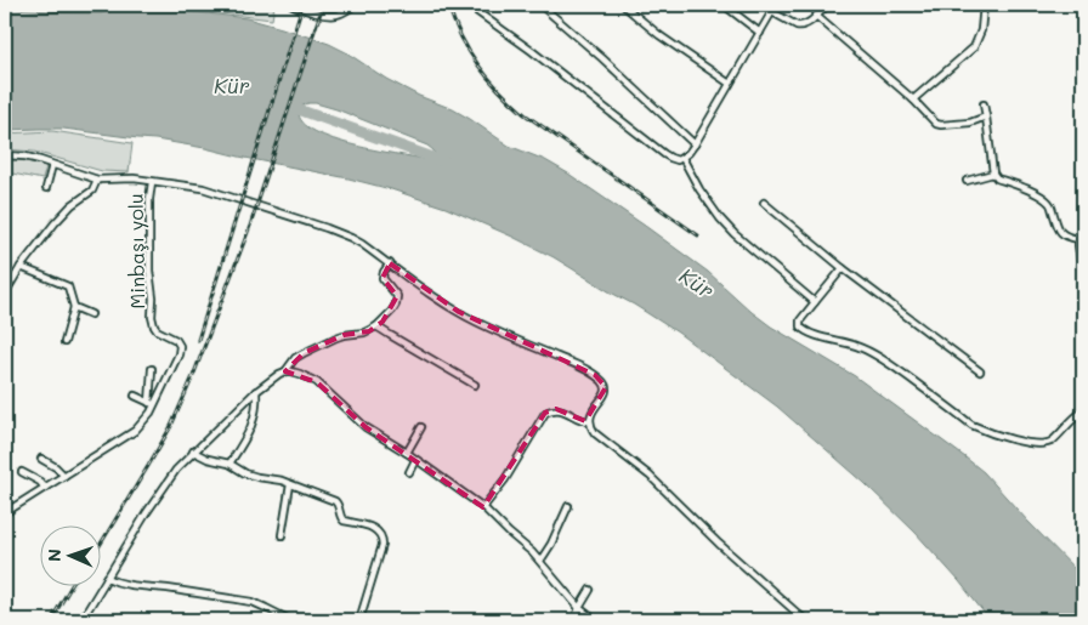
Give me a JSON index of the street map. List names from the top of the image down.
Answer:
{
  "streets": {
    "street": ["Minbaşı yolu"]
  },
  "water": ["Kür"],
  "north": "left"
}
